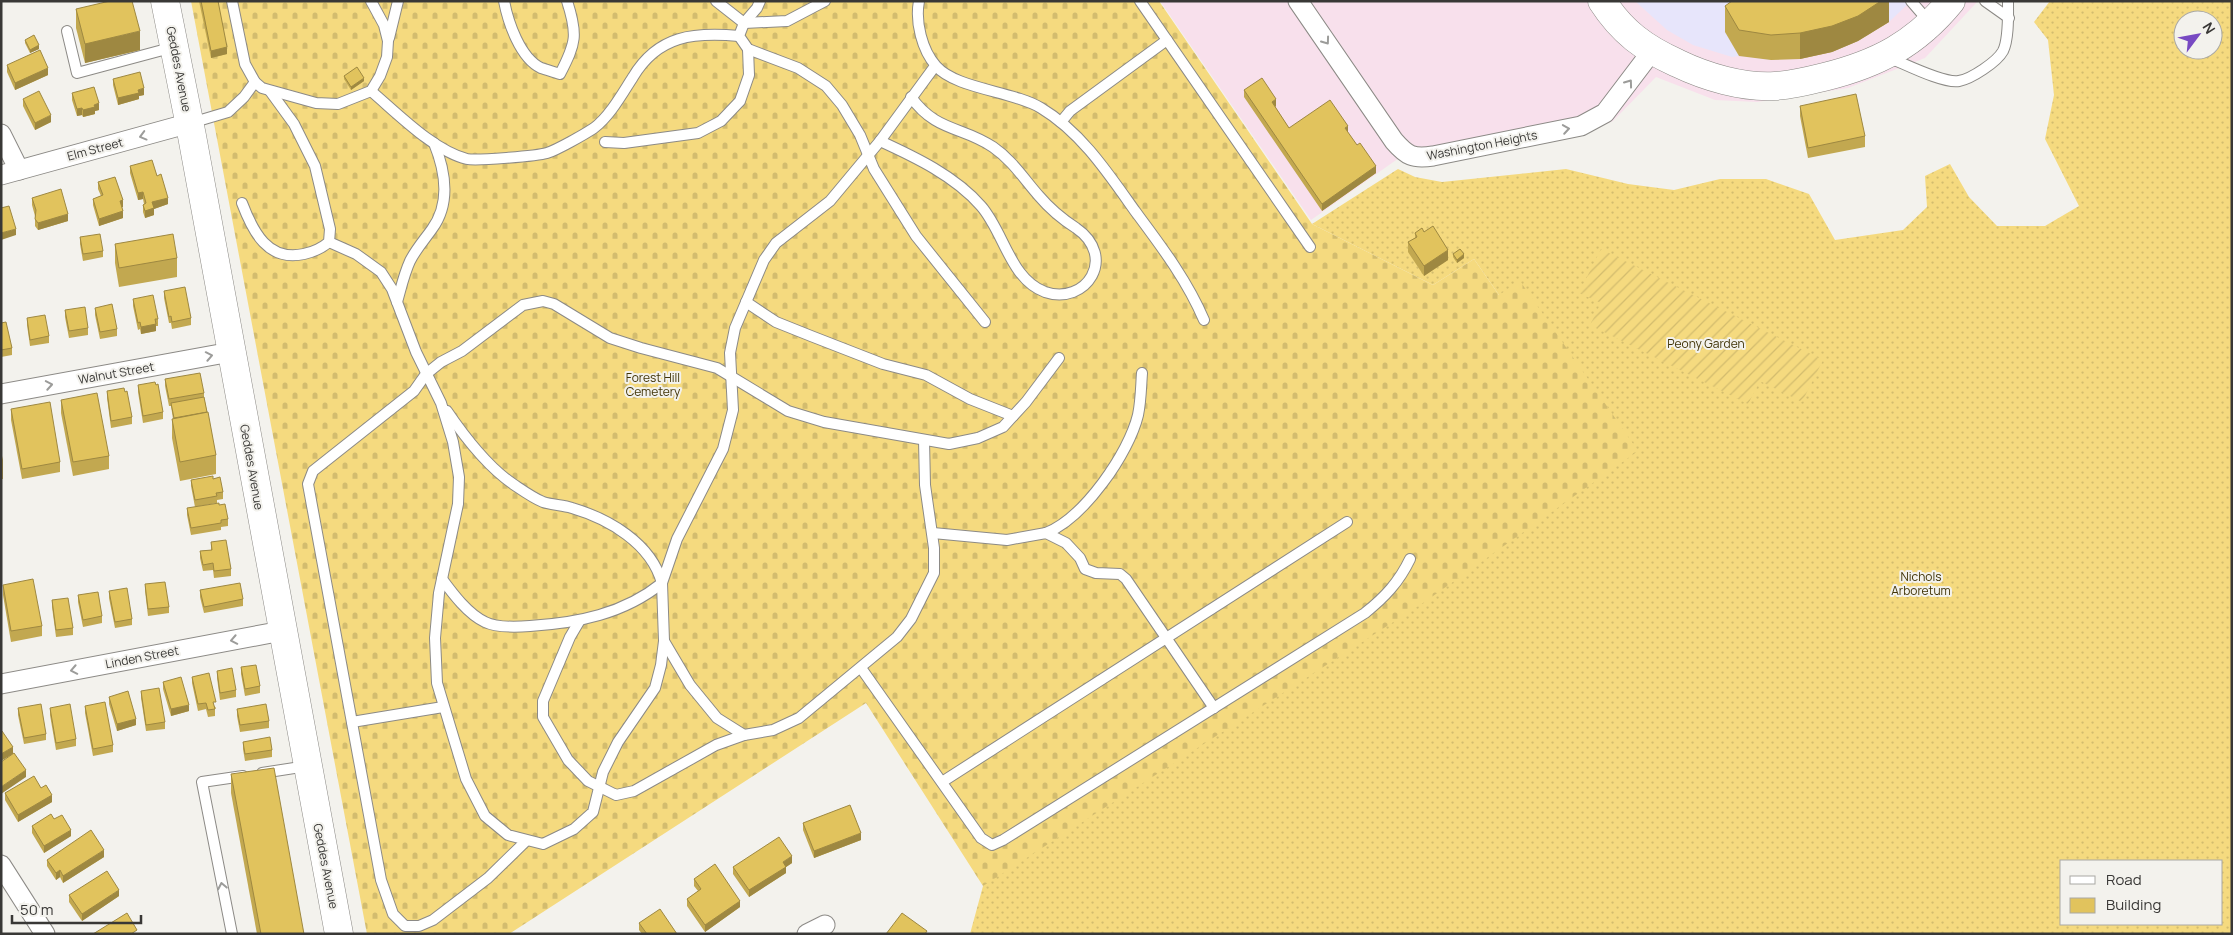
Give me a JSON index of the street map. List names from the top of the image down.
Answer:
{
  "streets": {
    "main road": ["Geddes Avenue"],
    "street": [
      "Washington Heights",
      "Elm Street",
      "Walnut Street",
      "Linden Street"
    ]
  },
  "crossings": [
    ["Geddes Avenue", "Elm Street"],
    ["Geddes Avenue", "Walnut Street"],
    ["Geddes Avenue", "Linden Street"]
  ],
  "one_way": ["Elm Street", "Walnut Street", "Linden Street"],
  "parks": ["Peony Garden", "Forest Hill Cemetery", "Nichols Arboretum"],
  "legend": ["Road", "Building"],
  "scale_bar": "50 m",
  "north": "top right"
}
